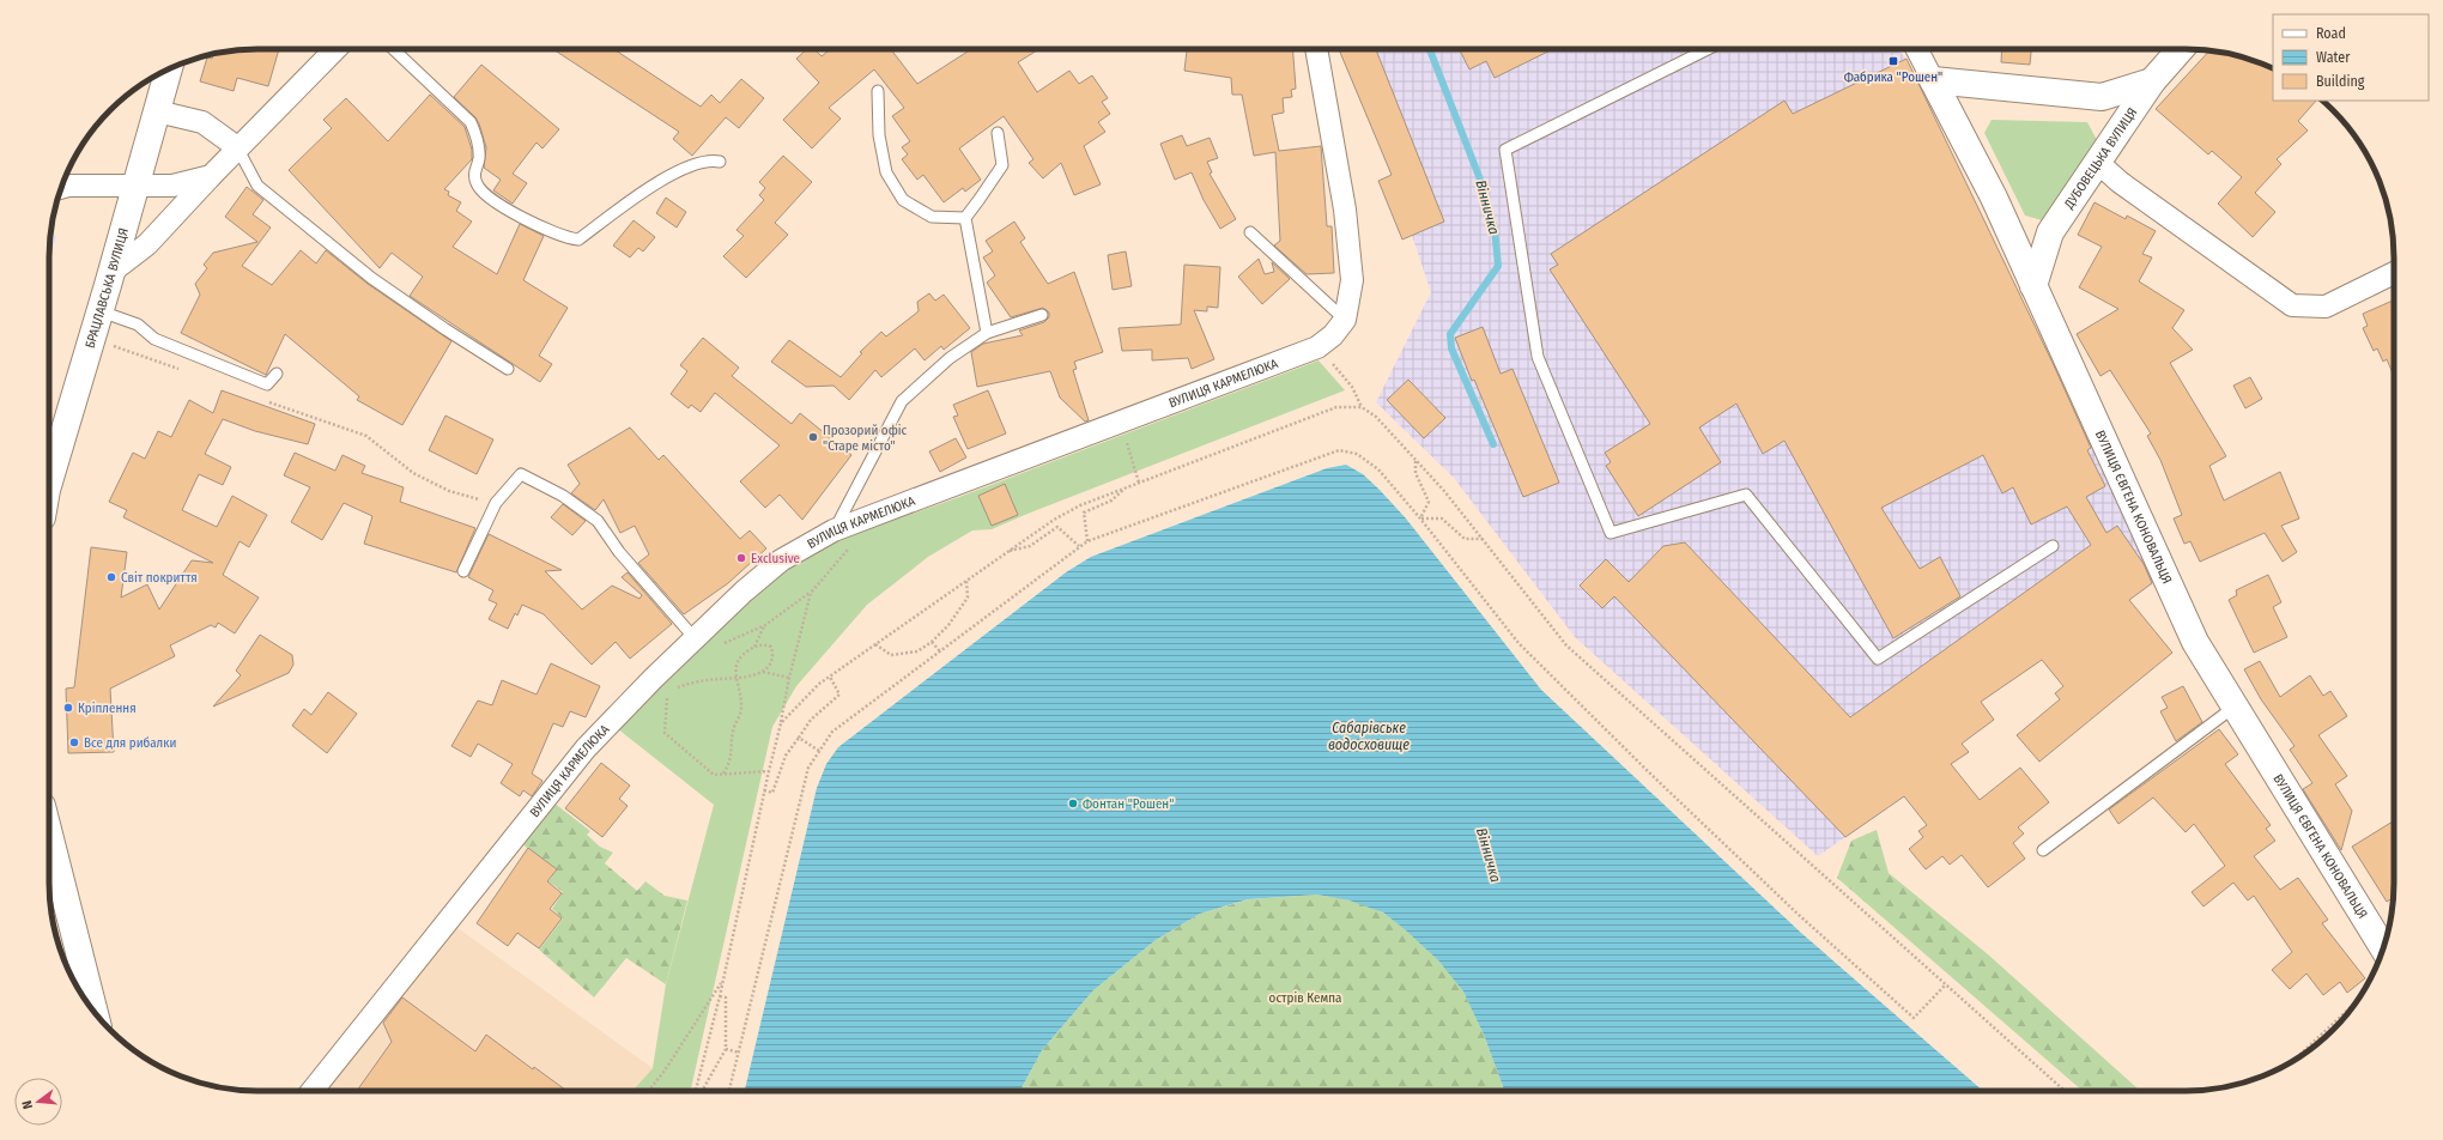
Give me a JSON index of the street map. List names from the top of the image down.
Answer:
{
  "streets": {
    "street": [
      "ДУБОВЕЦЬКА ВУЛИЦЯ",
      "БРАЦЛАВСЬКА ВУЛИЦЯ",
      "ВУЛИЦЯ КАРМЕЛЮКА",
      "ВУЛИЦЯ ЄВГЕНА КОНОВАЛЬЦЯ"
    ]
  },
  "crossings": [
    ["ДУБОВЕЦЬКА ВУЛИЦЯ", "ВУЛИЦЯ ЄВГЕНА КОНОВАЛЬЦЯ"]
  ],
  "water": ["Вінничка", "Сабарівське водосховище"],
  "parks": ["острів Кемпа"],
  "places": {
    "transit": ["Фабрика \"Рошен\""],
    "other": [
      "Прозорий офіс \"Старе місто\"",
      "Exclusive",
      "Світ покриття",
      "Кріплення",
      "Все для рибалки",
      "Фонтан \"Рошен\""
    ]
  },
  "legend": ["Road", "Water", "Building"],
  "north": "left"
}
